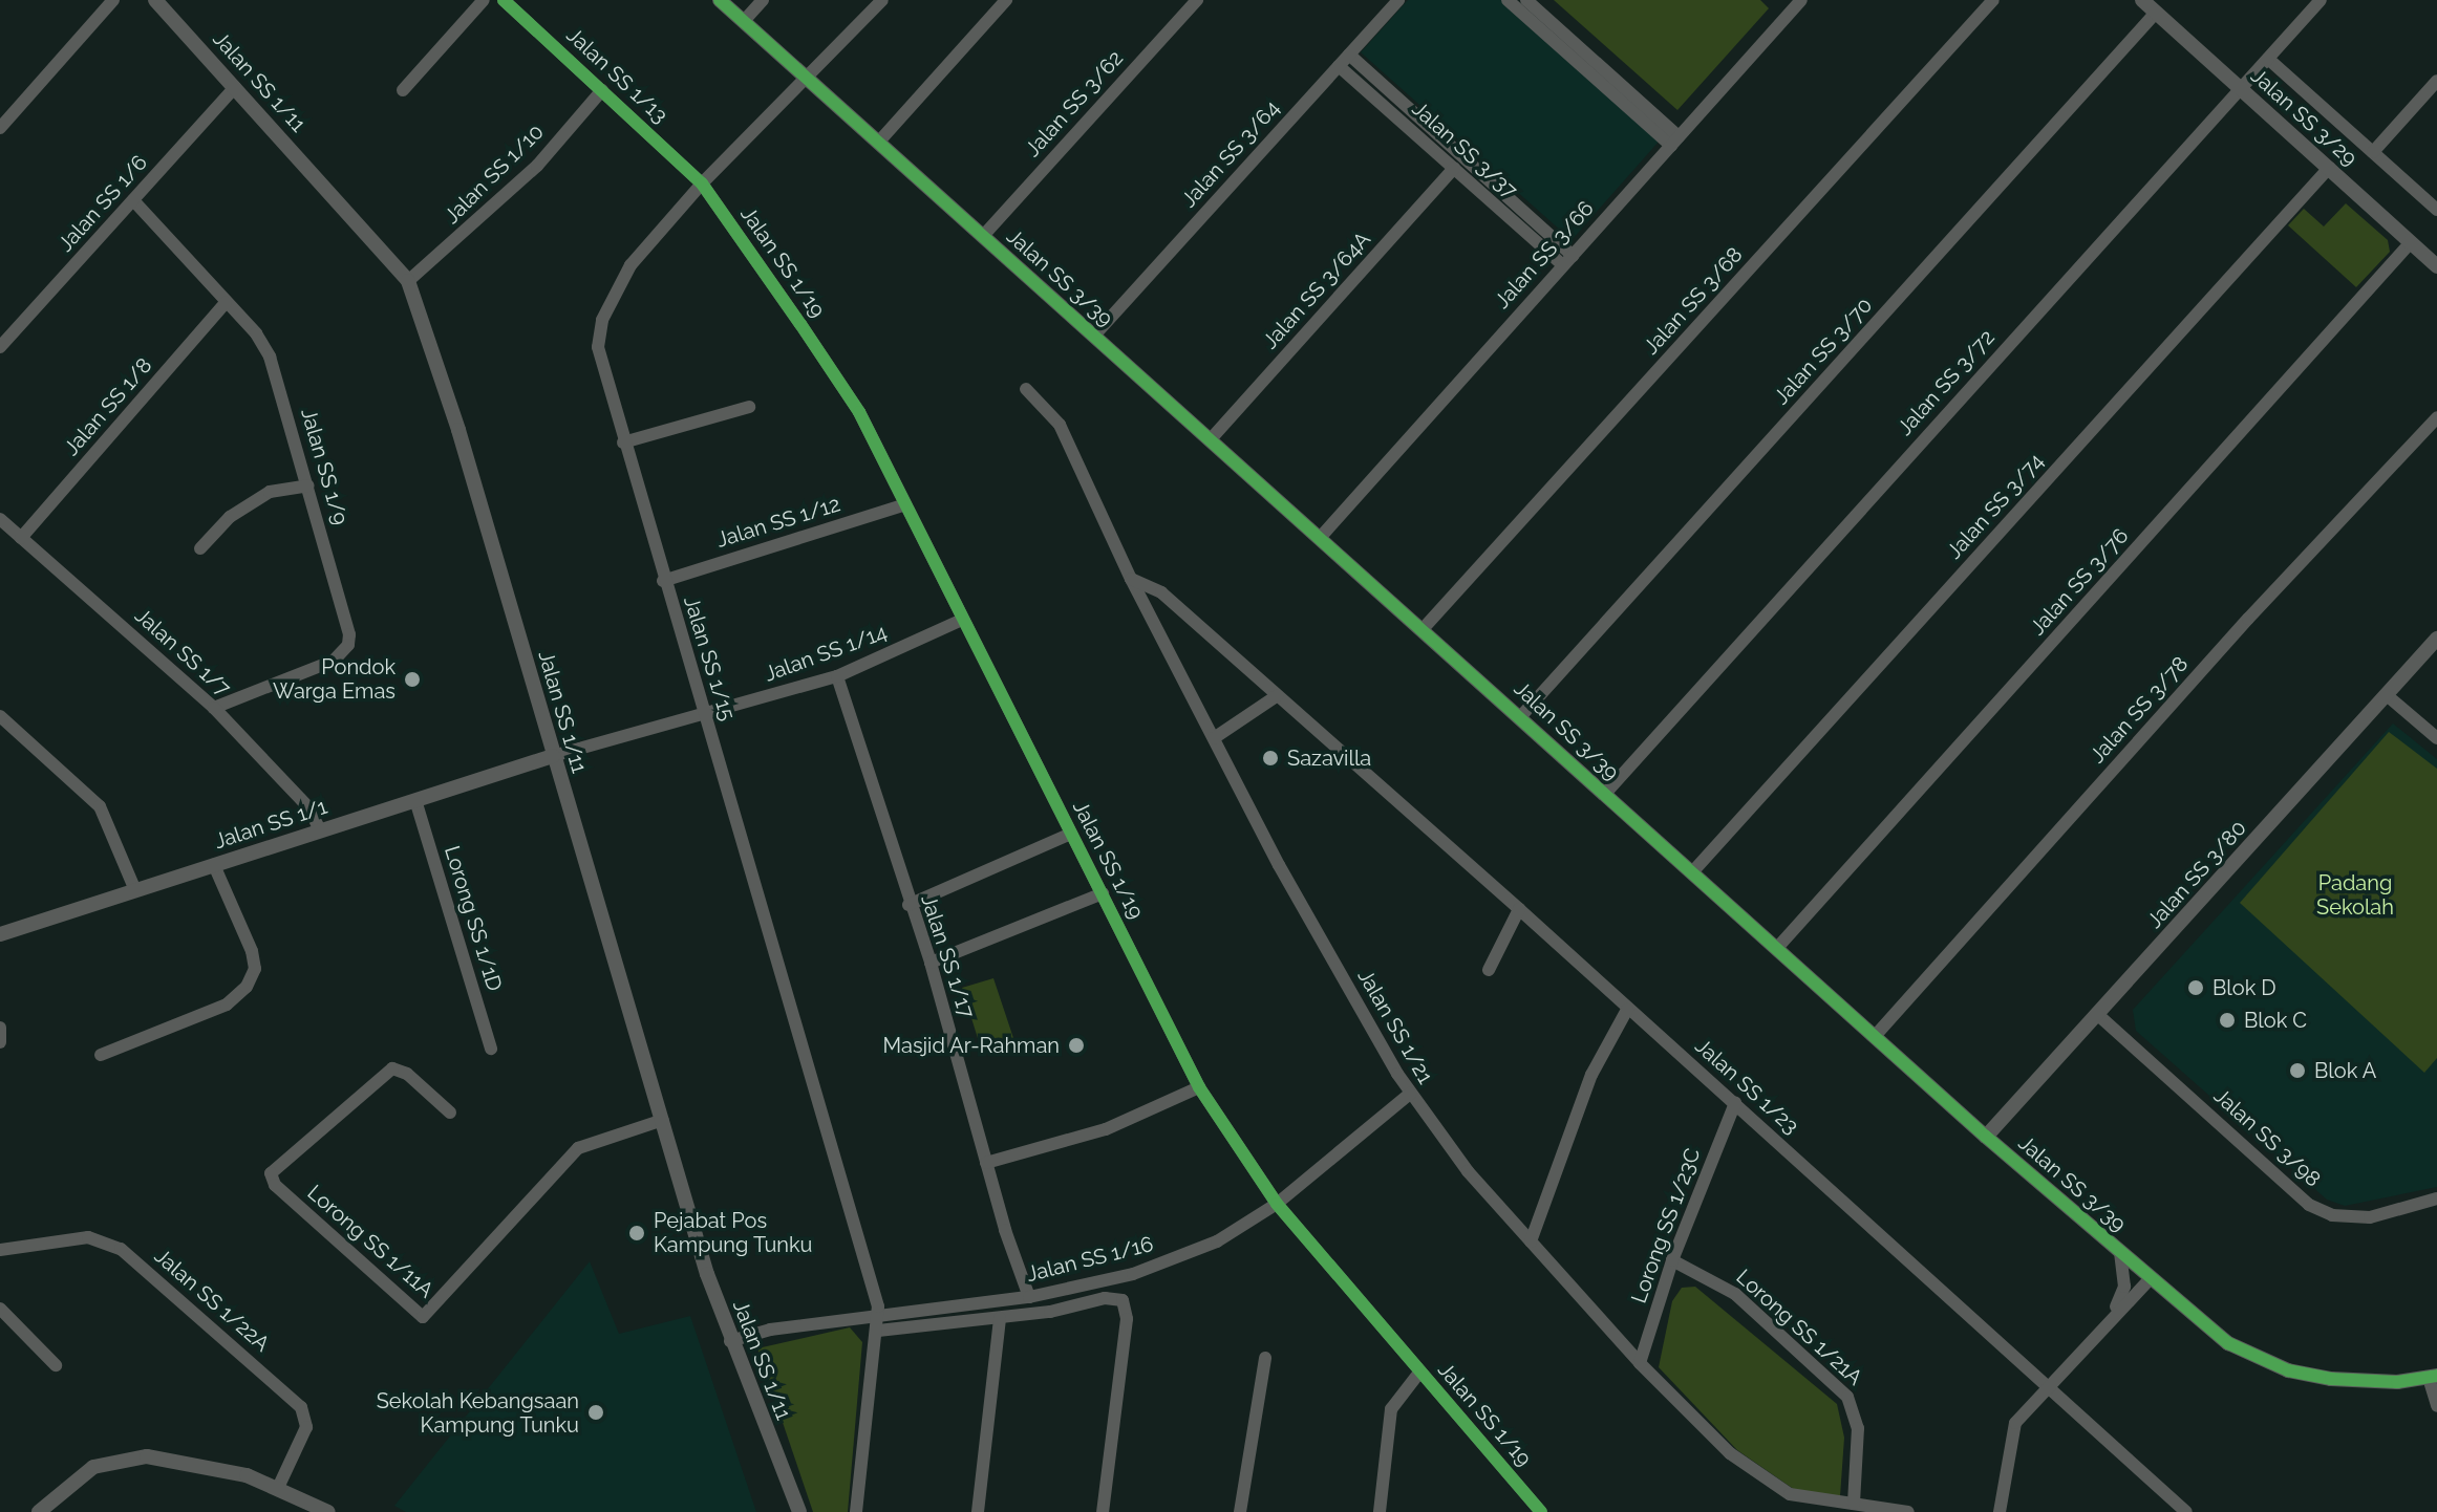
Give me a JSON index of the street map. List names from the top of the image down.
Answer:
{
  "streets": {
    "street": [
      "Jalan SS 1/13",
      "Jalan SS 1/11",
      "Jalan SS 3/62",
      "Jalan SS 3/29",
      "Jalan SS 3/37",
      "Jalan SS 3/64",
      "Jalan SS 1/10",
      "Jalan SS 1/6",
      "Jalan SS 3/66",
      "Jalan SS 1/19",
      "Jalan SS 3/39",
      "Jalan SS 3/64A",
      "Jalan SS 3/68",
      "Jalan SS 3/70",
      "Jalan SS 3/72",
      "Jalan SS 1/8",
      "Jalan SS 1/9",
      "Jalan SS 3/74",
      "Jalan SS 1/12",
      "Jalan SS 3/76",
      "Jalan SS 1/7",
      "Jalan SS 1/14",
      "Jalan SS 1/15",
      "Jalan SS 3/78",
      "Jalan SS 1/1",
      "Jalan SS 3/80",
      "Lorong SS 1/1D",
      "Jalan SS 1/17",
      "Jalan SS 1/21",
      "Jalan SS 1/23",
      "Jalan SS 3/98",
      "Lorong SS 1/23C",
      "Lorong SS 1/11A",
      "Jalan SS 1/16",
      "Jalan SS 1/22A",
      "Lorong SS 1/21A"
    ]
  },
  "crossings": [
    ["Jalan SS 1/13", "Jalan SS 1/10"],
    ["Jalan SS 1/13", "Jalan SS 1/19"],
    ["Jalan SS 1/13", "Jalan SS 1/15"],
    ["Jalan SS 1/11", "Jalan SS 1/10"],
    ["Jalan SS 1/11", "Jalan SS 1/6"],
    ["Jalan SS 1/11", "Jalan SS 1/14"],
    ["Jalan SS 1/11", "Jalan SS 1/1"],
    ["Jalan SS 1/11", "Lorong SS 1/11A"],
    ["Jalan SS 1/11", "Jalan SS 1/16"],
    ["Jalan SS 3/62", "Jalan SS 3/39"],
    ["Jalan SS 3/29", "Jalan SS 3/70"],
    ["Jalan SS 3/29", "Jalan SS 3/72"],
    ["Jalan SS 3/29", "Jalan SS 3/74"],
    ["Jalan SS 3/29", "Jalan SS 3/76"],
    ["Jalan SS 3/37", "Jalan SS 3/64"],
    ["Jalan SS 3/37", "Jalan SS 3/66"],
    ["Jalan SS 3/37", "Jalan SS 3/64A"],
    ["Jalan SS 3/64", "Jalan SS 3/39"],
    ["Jalan SS 1/6", "Jalan SS 1/9"],
    ["Jalan SS 3/66", "Jalan SS 3/39"],
    ["Jalan SS 1/19", "Jalan SS 1/12"],
    ["Jalan SS 1/19", "Jalan SS 1/14"],
    ["Jalan SS 1/19", "Jalan SS 1/15"],
    ["Jalan SS 1/19", "Jalan SS 1/16"],
    ["Jalan SS 3/39", "Jalan SS 3/64A"],
    ["Jalan SS 3/39", "Jalan SS 3/68"],
    ["Jalan SS 3/39", "Jalan SS 3/70"],
    ["Jalan SS 3/39", "Jalan SS 3/72"],
    ["Jalan SS 3/39", "Jalan SS 3/74"],
    ["Jalan SS 3/39", "Jalan SS 3/76"],
    ["Jalan SS 3/39", "Jalan SS 1/15"],
    ["Jalan SS 3/39", "Jalan SS 3/78"],
    ["Jalan SS 3/39", "Jalan SS 3/80"],
    ["Jalan SS 1/8", "Jalan SS 1/9"],
    ["Jalan SS 1/8", "Jalan SS 1/7"],
    ["Jalan SS 1/9", "Jalan SS 1/7"],
    ["Jalan SS 1/12", "Jalan SS 1/15"],
    ["Jalan SS 1/7", "Jalan SS 1/1"],
    ["Jalan SS 1/14", "Jalan SS 1/15"],
    ["Jalan SS 1/14", "Jalan SS 1/1"],
    ["Jalan SS 1/14", "Jalan SS 1/17"],
    ["Jalan SS 1/15", "Jalan SS 1/16"],
    ["Jalan SS 1/1", "Lorong SS 1/1D"],
    ["Jalan SS 3/80", "Jalan SS 3/98"],
    ["Jalan SS 1/17", "Jalan SS 1/16"],
    ["Jalan SS 1/21", "Jalan SS 1/23"],
    ["Jalan SS 1/21", "Lorong SS 1/23C"],
    ["Jalan SS 1/21", "Jalan SS 1/16"],
    ["Jalan SS 1/21", "Lorong SS 1/21A"],
    ["Jalan SS 1/23", "Lorong SS 1/23C"],
    ["Lorong SS 1/23C", "Lorong SS 1/21A"]
  ],
  "parks": ["Padang Sekolah"],
  "places": [
    "Pondok Warga Emas",
    "Sazavilla",
    "Blok D",
    "Blok C",
    "Masjid Ar-Rahman",
    "Blok A",
    "Pejabat Pos Kampung Tunku",
    "Sekolah Kebangsaan Kampung Tunku"
  ]
}
